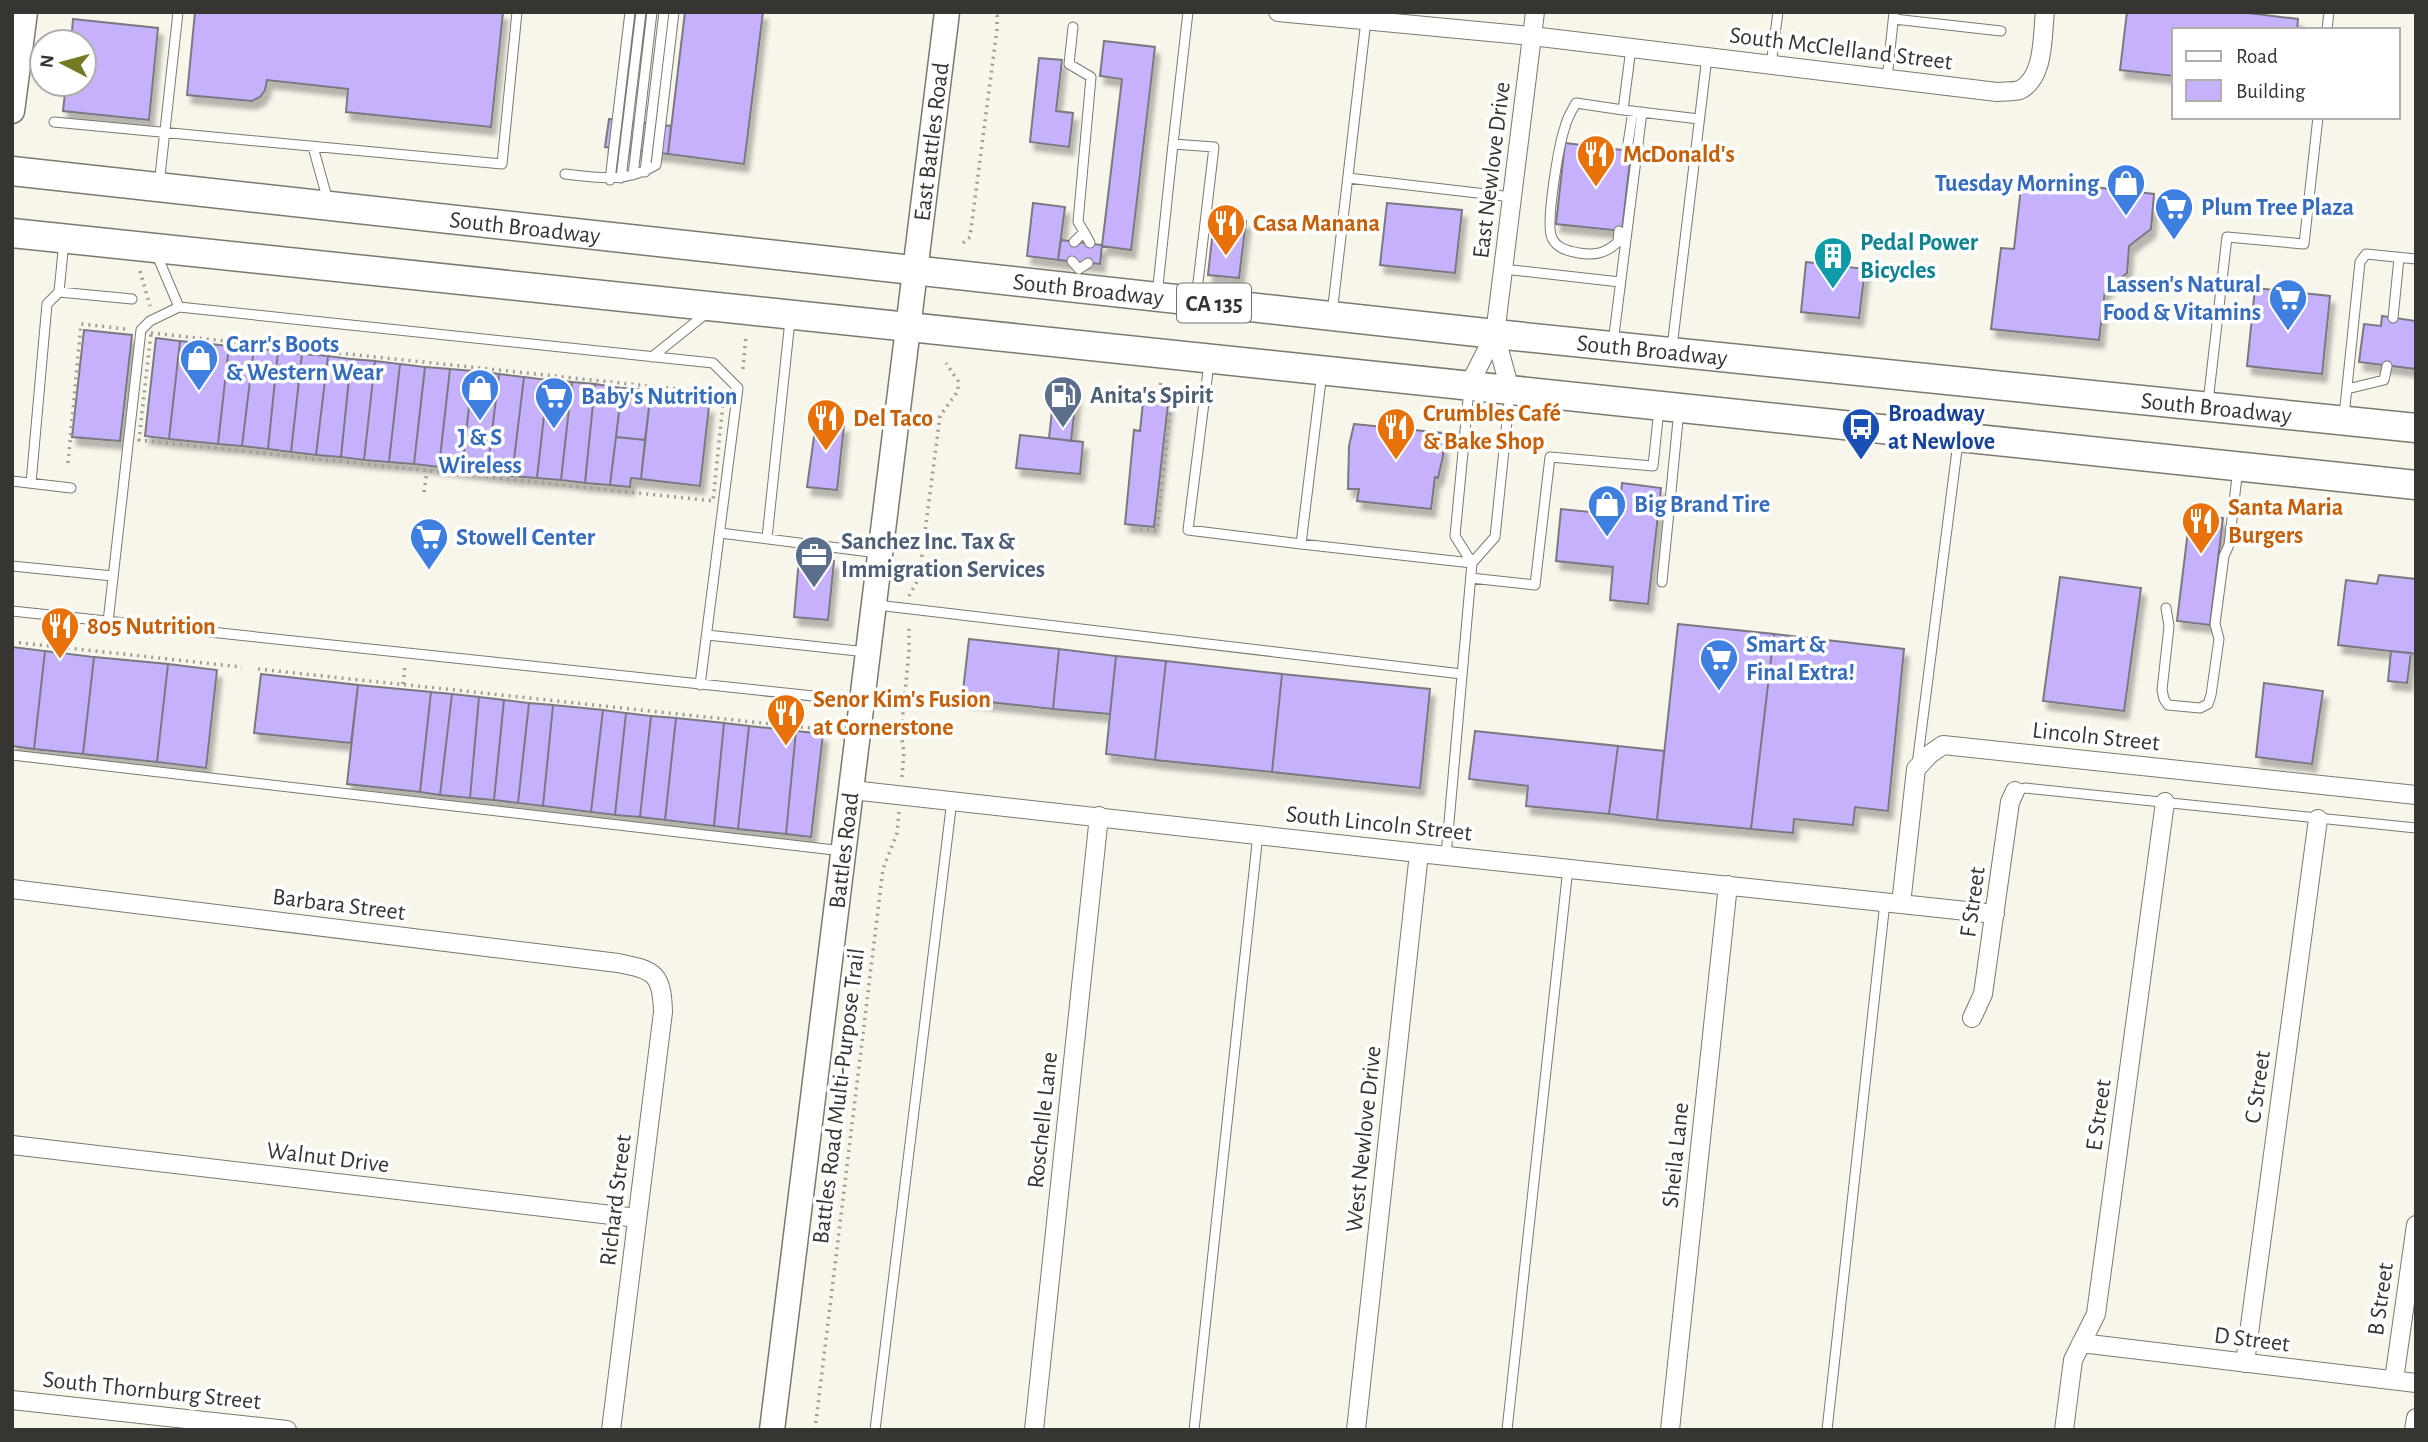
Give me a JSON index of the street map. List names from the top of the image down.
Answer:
{
  "streets": {
    "main road": ["South Broadway", "CA 135"],
    "street": [
      "South McClelland Street",
      "East Battles Road",
      "East Newlove Drive",
      "Lincoln Street",
      "South Lincoln Street",
      "Battles Road",
      "F Street",
      "Barbara Street",
      "C Street",
      "E Street",
      "Roschelle Lane",
      "West Newlove Drive",
      "Sheila Lane",
      "Walnut Drive",
      "Richard Street",
      "B Street",
      "D Street",
      "South Thornburg Street"
    ],
    "path": ["Battles Road Multi-Purpose Trail"]
  },
  "crossings": [
    ["South McClelland Street", "East Newlove Drive"],
    ["East Battles Road", "South Broadway"],
    ["East Battles Road", "Battles Road"],
    ["East Newlove Drive", "South Broadway"],
    ["East Newlove Drive", "CA 135"],
    ["South Broadway", "Battles Road"],
    ["CA 135", "Battles Road"],
    ["South Lincoln Street", "Battles Road"],
    ["South Lincoln Street", "F Street"],
    ["South Lincoln Street", "Battles Road Multi-Purpose Trail"],
    ["South Lincoln Street", "Roschelle Lane"],
    ["South Lincoln Street", "West Newlove Drive"],
    ["South Lincoln Street", "Sheila Lane"],
    ["Barbara Street", "Richard Street"],
    ["C Street", "D Street"],
    ["E Street", "D Street"],
    ["Walnut Drive", "Richard Street"],
    ["B Street", "D Street"]
  ],
  "places": {
    "restaurant": [
      "McDonald's",
      "Casa Manana",
      "Del Taco",
      "Crumbles Café & Bake Shop",
      "Santa Maria Burgers",
      "805 Nutrition",
      "Senor Kim's Fusion at Cornerstone"
    ],
    "shop": [
      "Tuesday Morning",
      "Carr's Boots & Western Wear",
      "J & S Wireless",
      "Big Brand Tire"
    ],
    "supermarket": [
      "Plum Tree Plaza",
      "Lassen's Natural Food & Vitamins",
      "Baby's Nutrition",
      "Stowell Center",
      "Smart & Final Extra!"
    ],
    "building": ["Pedal Power Bicycles"],
    "fuel station": ["Anita's Spirit"],
    "bus stop": ["Broadway at Newlove"],
    "office": ["Sanchez Inc. Tax & Immigration Services"]
  },
  "legend": ["Road", "Building"],
  "north": "left"
}
